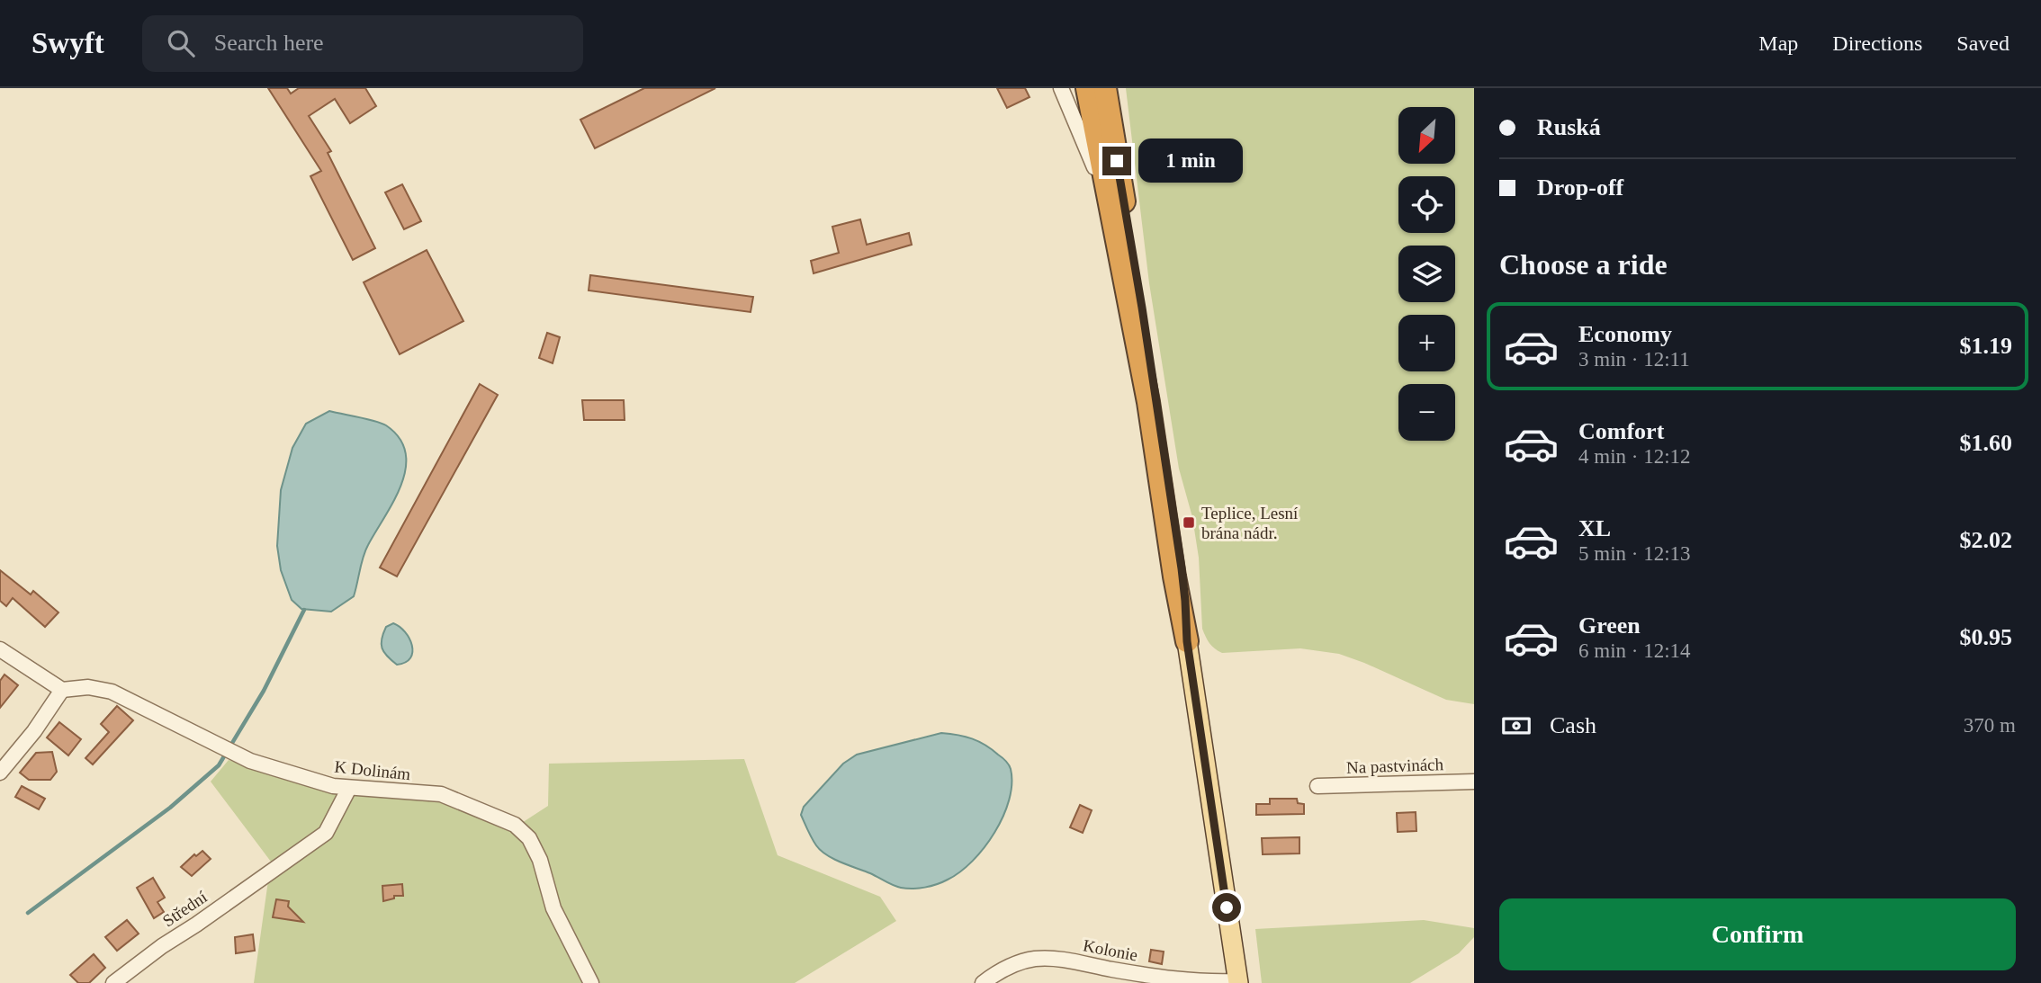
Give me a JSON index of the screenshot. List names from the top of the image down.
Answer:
{
  "streets": {
    "street": [
      "Na pastvinách",
      "K Dolinám",
      "Střední",
      "Kolonie"
    ]
  },
  "crossings": [
    ["K Dolinám", "Střední"]
  ],
  "places": {
    "transit": ["Teplice, Lesní brána nádr."]
  },
  "north": "bottom left",
  "page": {
    "header": "Swyft",
    "search": "Search here",
    "nav": ["Map", "Directions", "Saved"],
    "banner": ["Ruská", "Drop-off"],
    "map_buttons": ["+", "−"],
    "bubble": "1 min",
    "heading": "Choose a ride",
    "list": [
      {
        "name": "Economy",
        "note": "3 min · 12:11",
        "value": "$1.19"
      },
      {
        "name": "Comfort",
        "note": "4 min · 12:12",
        "value": "$1.60"
      },
      {
        "name": "XL",
        "note": "5 min · 12:13",
        "value": "$2.02"
      },
      {
        "name": "Green",
        "note": "6 min · 12:14",
        "value": "$0.95"
      }
    ],
    "pay": ["Cash", "370 m"],
    "buttons": "Confirm"
  }
}
